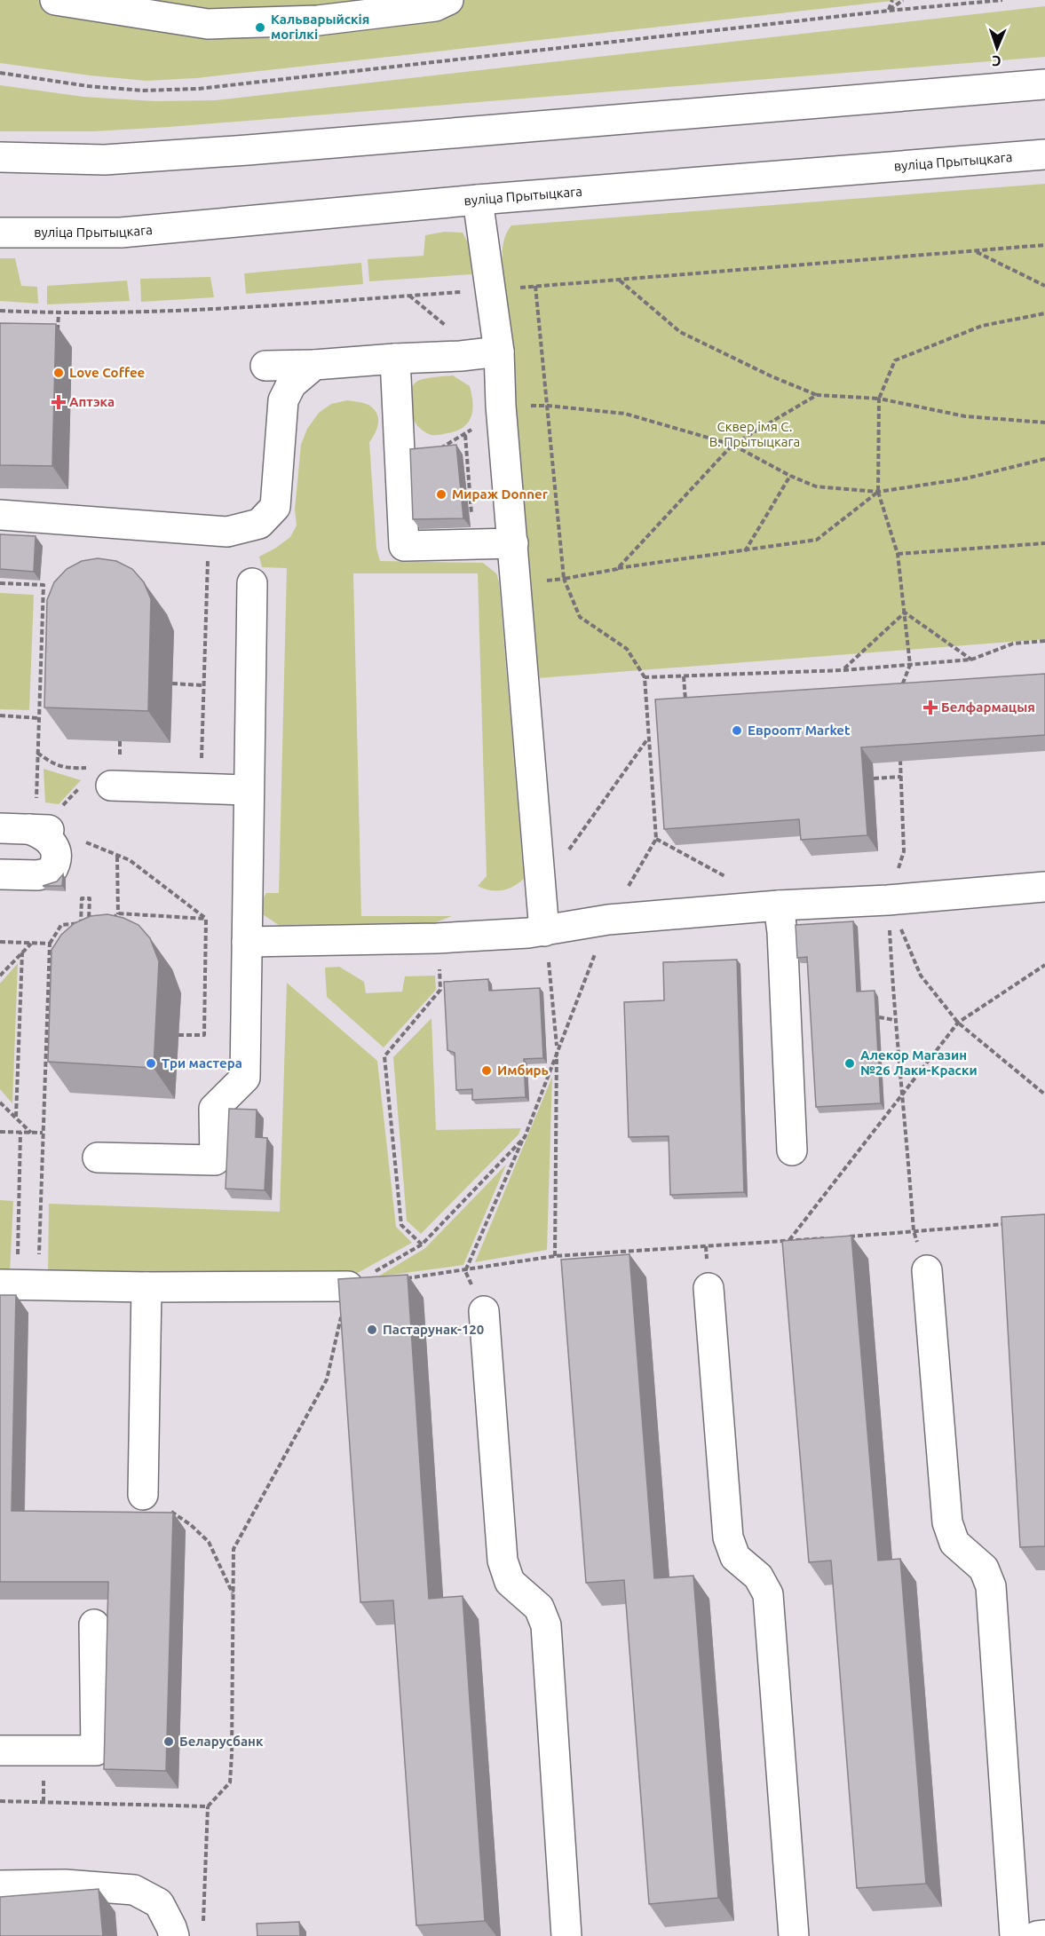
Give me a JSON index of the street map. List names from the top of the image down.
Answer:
{
  "streets": {
    "main road": ["вуліца Прытыцкага"]
  },
  "parks": ["Сквер імя С. В. Прытыцкага"],
  "places": {
    "other": [
      "Кальварыйскія могілкі",
      "Love Coffee",
      "Мираж Donner",
      "Евроопт Market",
      "Три мастера",
      "Алекор Магазин №26 Лаки-Краски",
      "Имбирь",
      "Пастарунак-120",
      "Беларусбанк"
    ],
    "health": ["Аптэка", "Белфармацыя"]
  },
  "north": "bottom"
}
